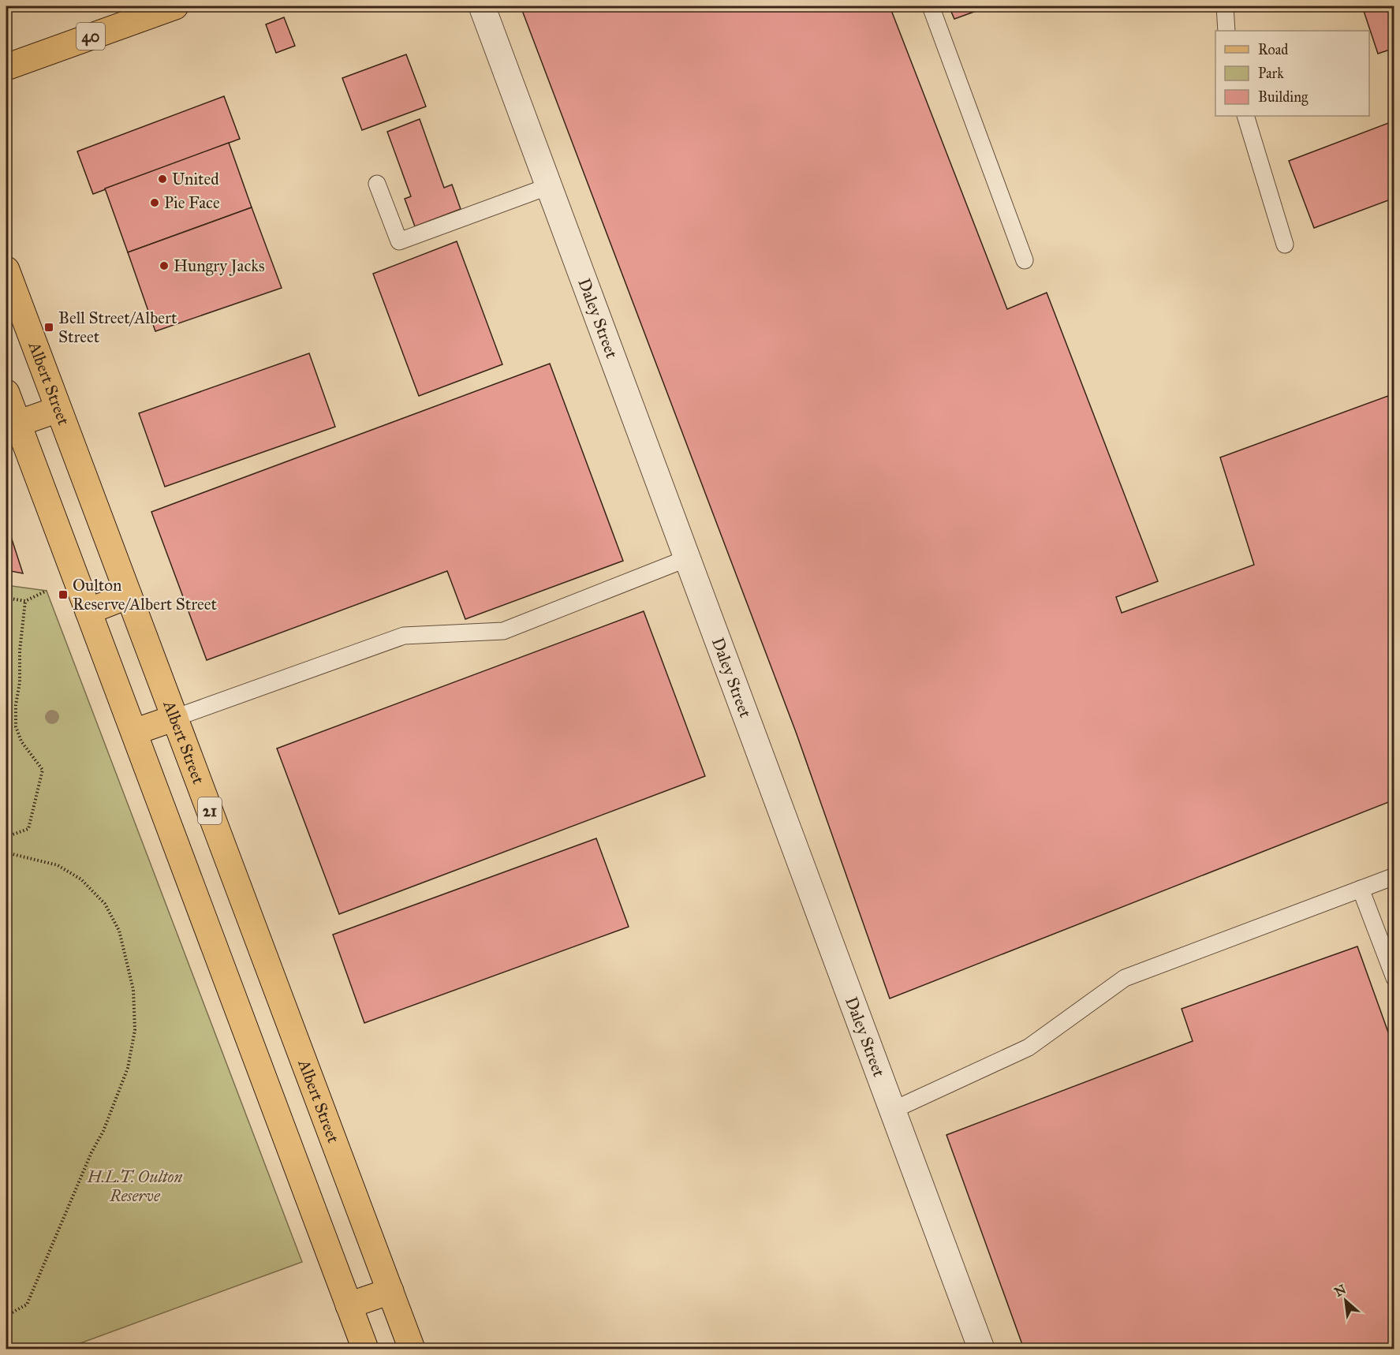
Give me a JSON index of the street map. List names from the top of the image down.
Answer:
{
  "streets": {
    "main road": ["40", "Albert Street", "21"],
    "street": ["Daley Street"]
  },
  "parks": ["H.L.T. Oulton Reserve"],
  "places": {
    "other": ["United", "Pie Face", "Hungry Jacks"],
    "transit": ["Bell Street/Albert Street", "Oulton Reserve/Albert Street"]
  },
  "legend": ["Road", "Park", "Building"],
  "north": "top left"
}
